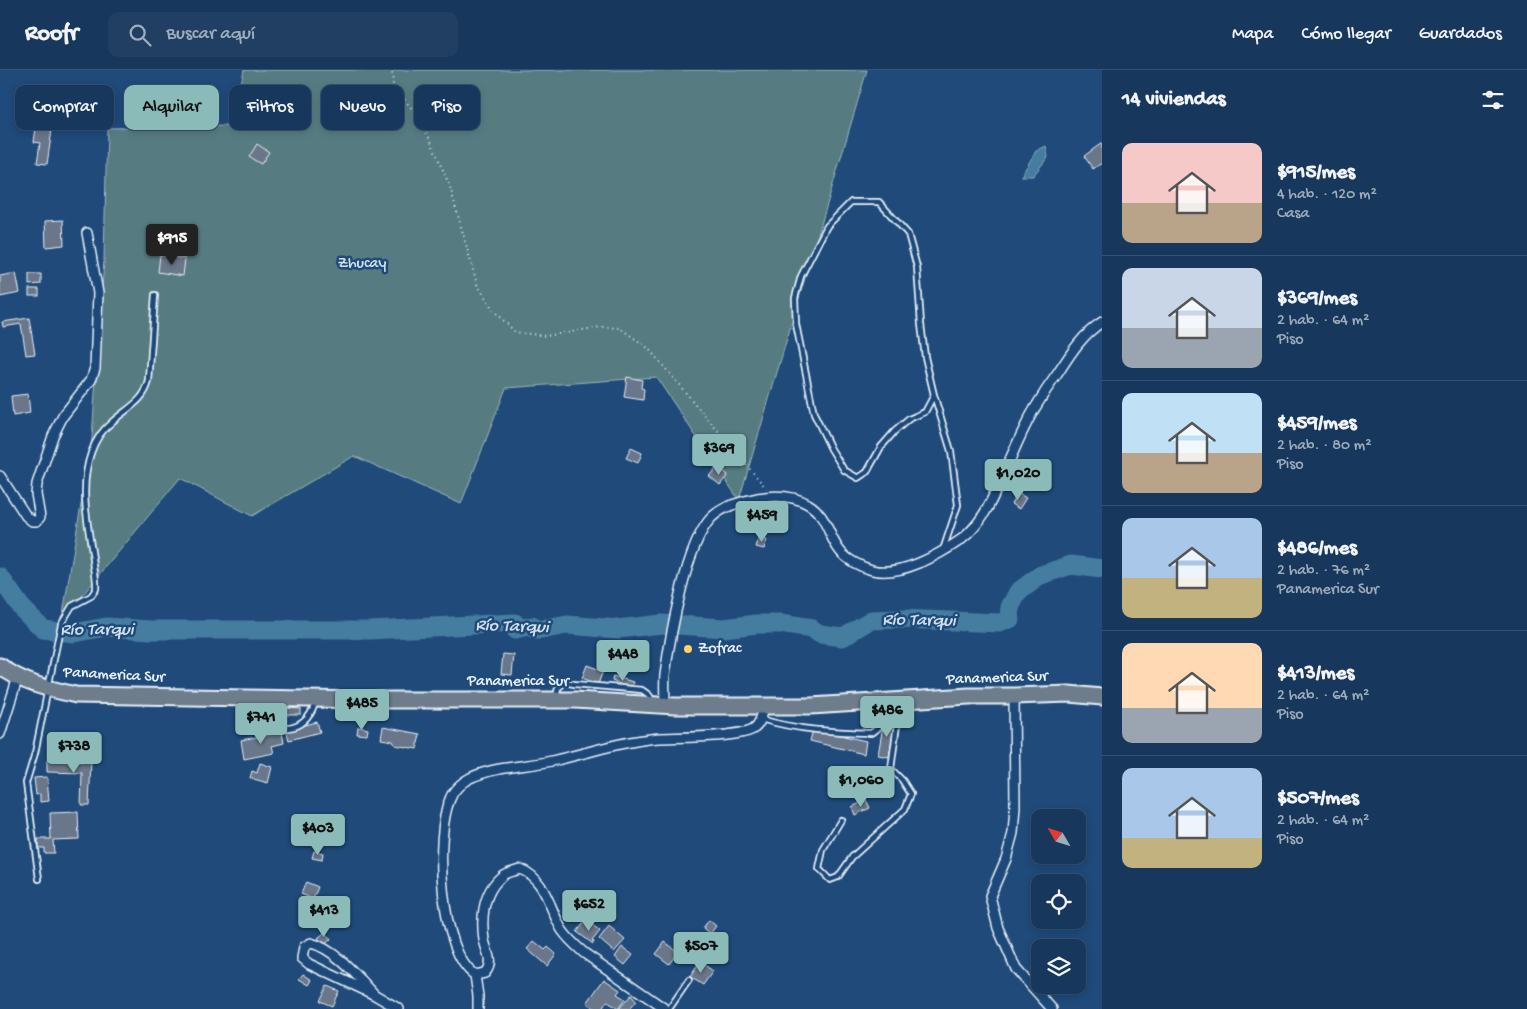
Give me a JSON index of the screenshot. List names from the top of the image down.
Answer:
{
  "streets": {
    "highway": ["Panamerica Sur"]
  },
  "water": ["Río Tarqui"],
  "parks": ["Zhucay"],
  "places": ["Zofrac"],
  "north": "top left",
  "page": {
    "header": "Roofr",
    "search": "Buscar aquí",
    "nav": ["Mapa", "Cómo llegar", "Guardados"],
    "heading": "14 viviendas",
    "chip": [
      "Comprar",
      "Alquilar",
      "Filtros",
      "Nuevo",
      "Piso"
    ],
    "list": [
      {
        "name": "$915/mes",
        "note": "4 hab. · 120 m² · Casa"
      },
      {
        "name": "$369/mes",
        "note": "2 hab. · 64 m² · Piso"
      },
      {
        "name": "$459/mes",
        "note": "2 hab. · 80 m² · Piso"
      },
      {
        "name": "$486/mes",
        "note": "2 hab. · 76 m² · Panamerica Sur"
      },
      {
        "name": "$413/mes",
        "note": "2 hab. · 64 m² · Piso"
      },
      {
        "name": "$507/mes",
        "note": "2 hab. · 64 m² · Piso"
      }
    ],
    "price": [
      "$915",
      "$369",
      "$1,020",
      "$459",
      "$448",
      "$485",
      "$486",
      "$741",
      "$738",
      "$1,060",
      "$403",
      "$652",
      "$413",
      "$507"
    ]
  }
}
